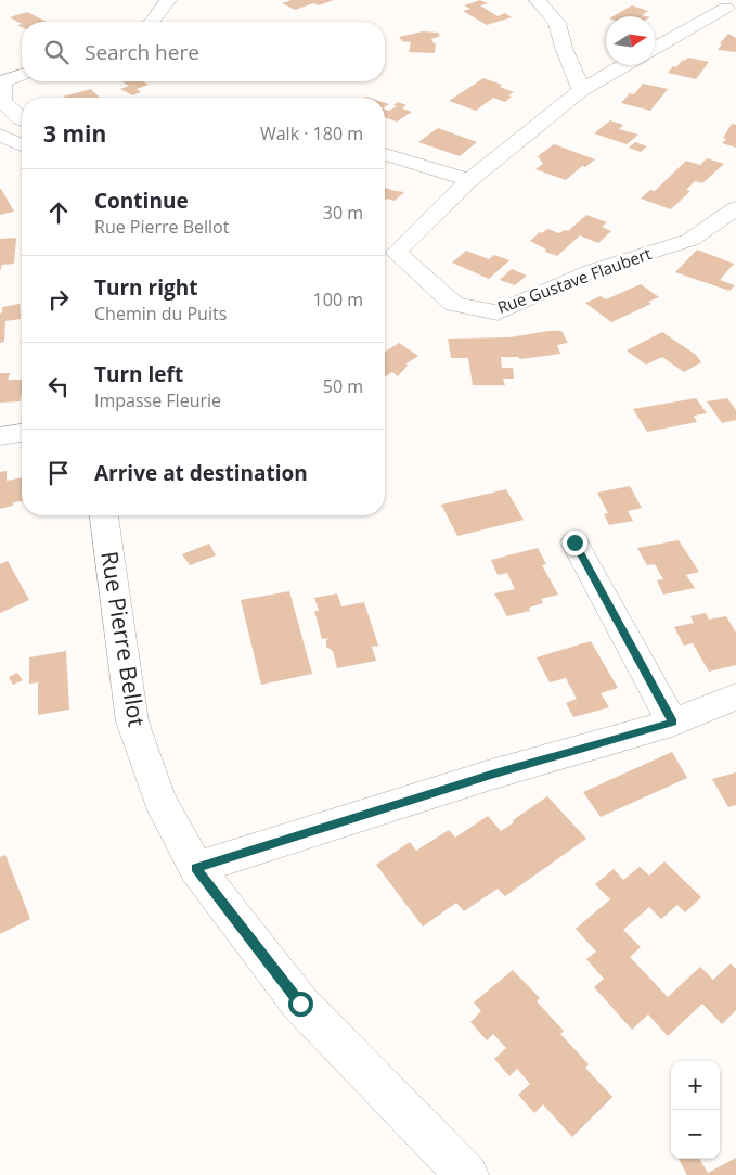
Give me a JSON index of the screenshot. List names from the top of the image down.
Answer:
{
  "streets": {
    "street": ["Rue Gustave Flaubert", "Rue Pierre Bellot"]
  },
  "north": "right",
  "page": {
    "search": "Search here",
    "heading": ["3 min", "Walk · 180 m"],
    "list": [
      ["Continue", "Rue Pierre Bellot", "30 m"],
      ["Turn right", "Chemin du Puits", "100 m"],
      ["Turn left", "Impasse Fleurie", "50 m"],
      "Arrive at destination"
    ],
    "map_buttons": ["+", "−"]
  }
}
